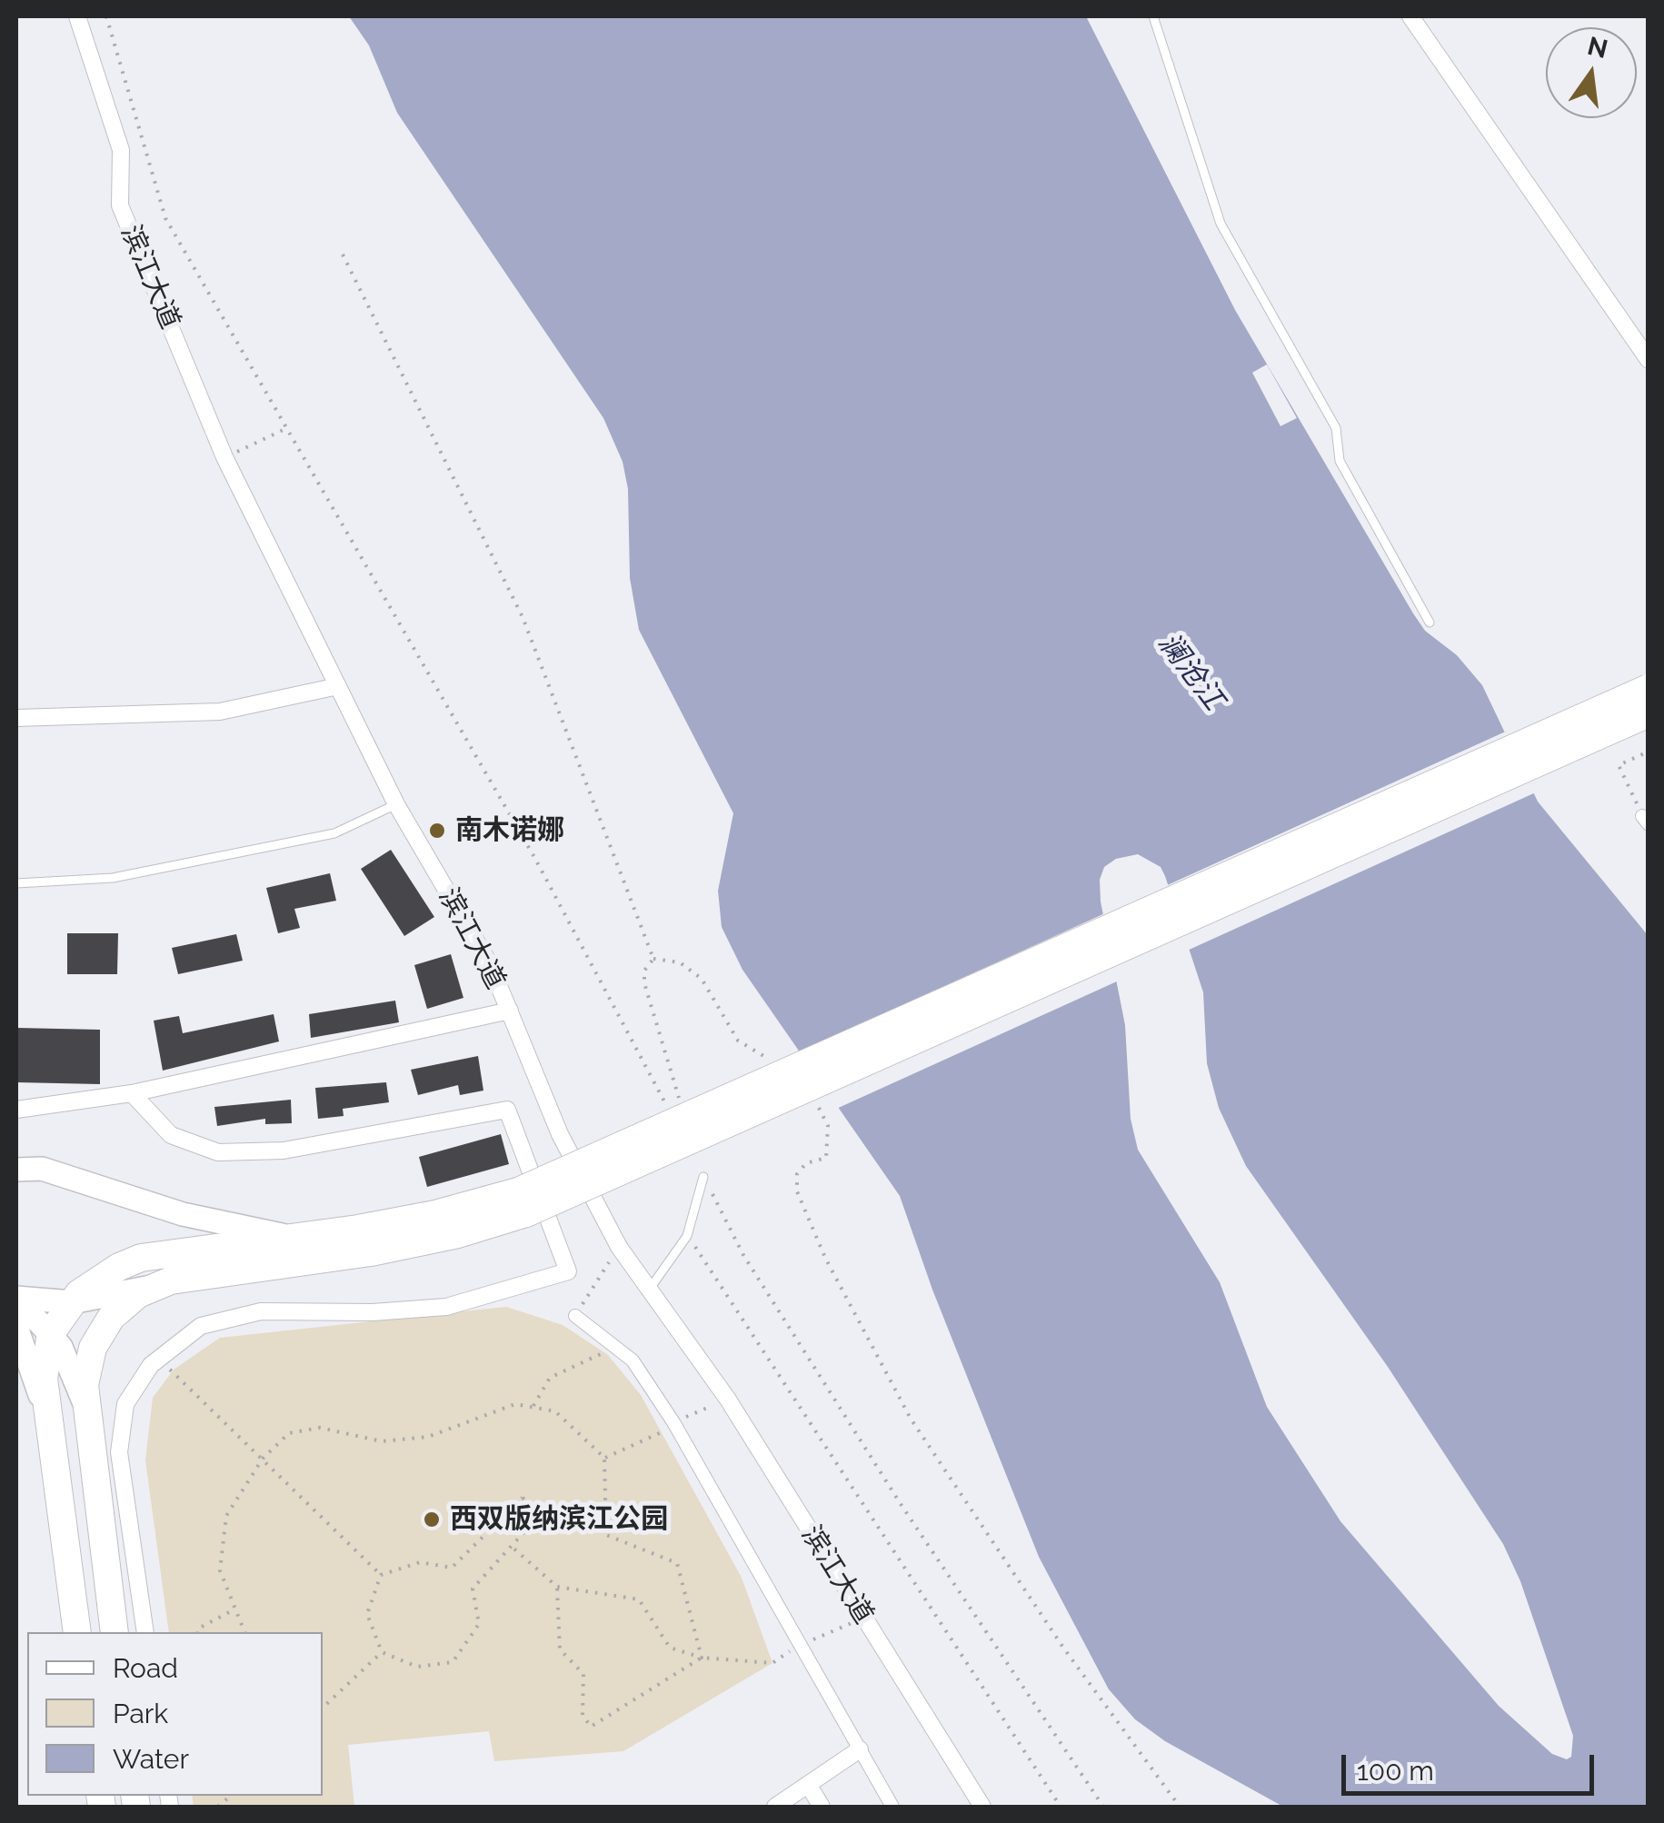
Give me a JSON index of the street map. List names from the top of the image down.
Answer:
{
  "streets": {
    "street": ["滨江大道"]
  },
  "water": ["澜沧江"],
  "places": ["南木诺娜", "西双版纳滨江公园"],
  "legend": ["Road", "Park", "Water"],
  "scale_bar": "100 m",
  "north": "top"
}
